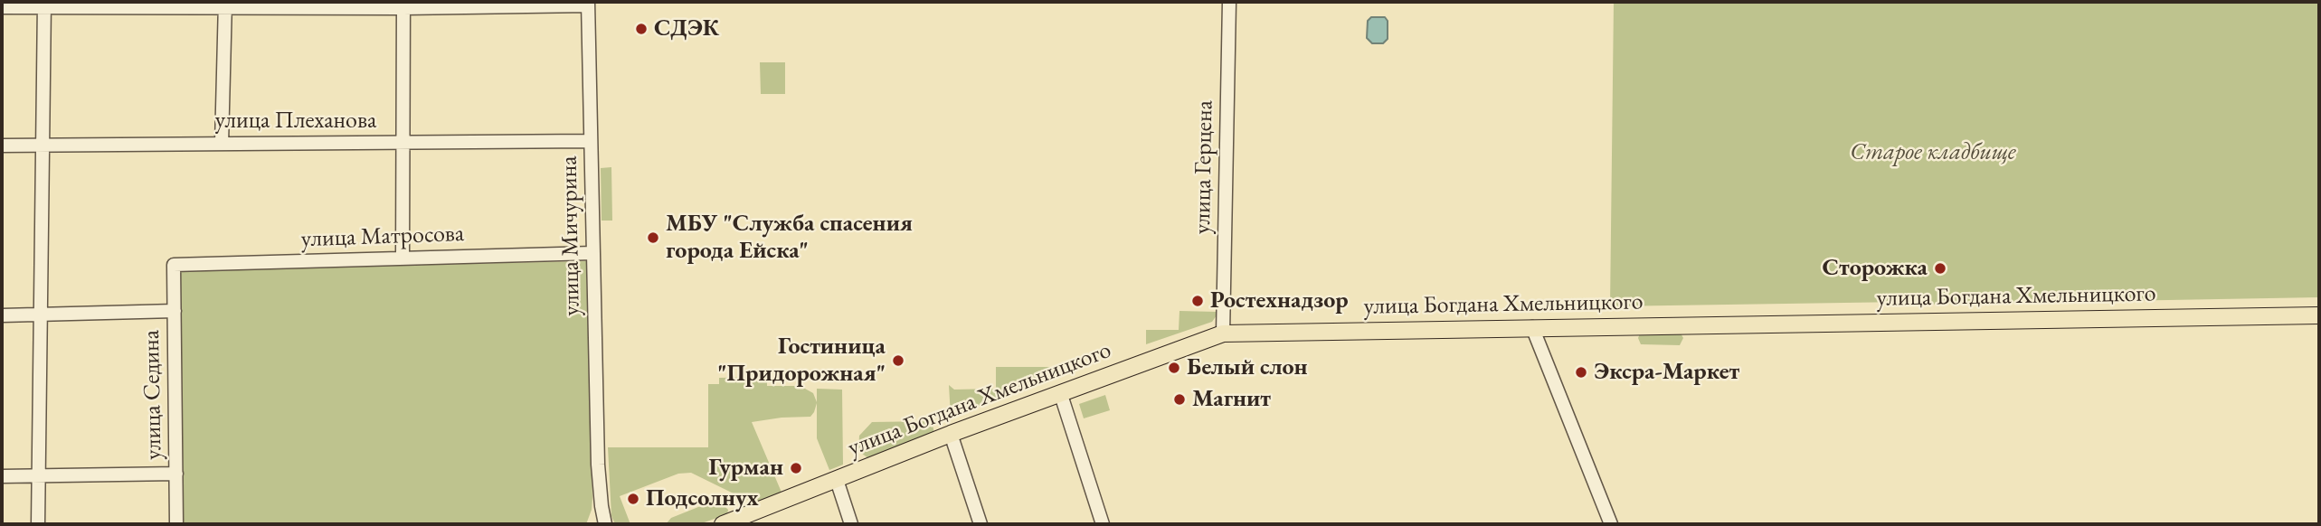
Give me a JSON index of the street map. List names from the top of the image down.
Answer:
{
  "streets": {
    "main road": ["улица Богдана Хмельницкого"],
    "street": [
      "улица Плеханова",
      "улица Герцена",
      "улица Мичурина",
      "улица Матросова",
      "улица Седина"
    ]
  },
  "crossings": [
    ["улица Плеханова", "улица Мичурина"],
    ["улица Герцена", "улица Богдана Хмельницкого"],
    ["улица Мичурина", "улица Матросова"],
    ["улица Матросова", "улица Седина"]
  ],
  "parks": ["Старое кладбище"],
  "places": [
    "СДЭК",
    "МБУ \"Служба спасения города Ейска\"",
    "Сторожка",
    "Ростехнадзор",
    "Гостиница \"Придорожная\"",
    "Белый слон",
    "Эксра-Маркет",
    "Магнит",
    "Гурман",
    "Подсолнух"
  ]
}
